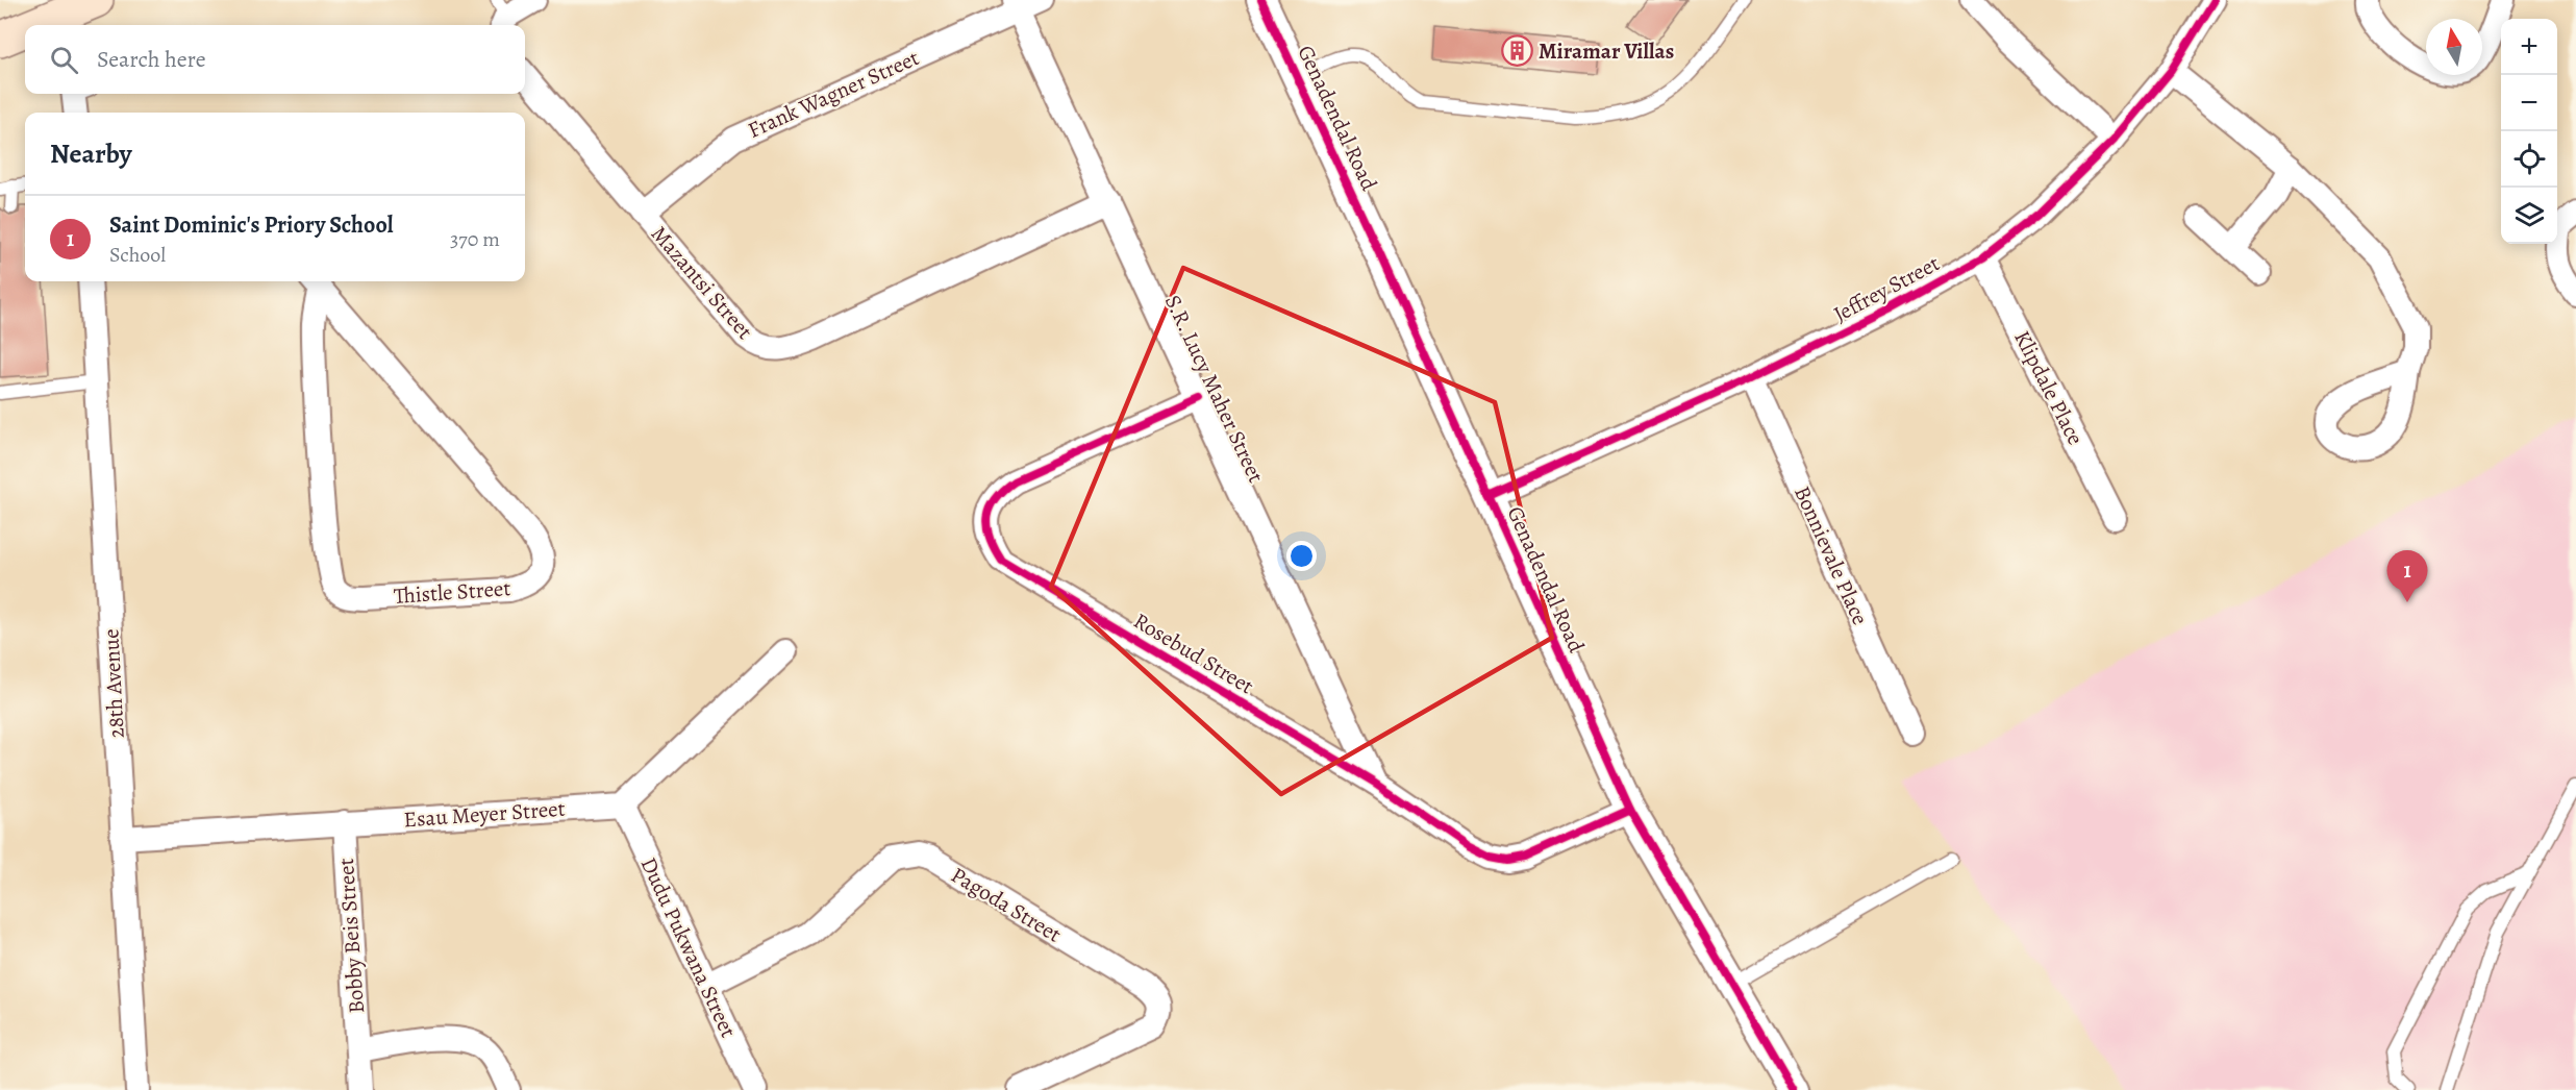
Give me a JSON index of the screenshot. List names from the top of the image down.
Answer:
{
  "streets": {
    "street": [
      "Frank Wagner Street",
      "Genadendal Road",
      "Mazantsi Street",
      "Jeffrey Street",
      "Klipdale Place",
      "S.R. Lucy Maher Street",
      "Bonnievale Place",
      "Thistle Street",
      "Rosebud Street",
      "28th Avenue",
      "Esau Meyer Street",
      "Pagoda Street",
      "Bobby Beis Street",
      "Dudu Pukwana Street"
    ]
  },
  "crossings": [
    ["Frank Wagner Street", "Mazantsi Street"],
    ["Frank Wagner Street", "S.R. Lucy Maher Street"],
    ["Genadendal Road", "Jeffrey Street"],
    ["Genadendal Road", "Rosebud Street"],
    ["Mazantsi Street", "S.R. Lucy Maher Street"],
    ["Jeffrey Street", "Klipdale Place"],
    ["Jeffrey Street", "Bonnievale Place"],
    ["S.R. Lucy Maher Street", "Rosebud Street"],
    ["28th Avenue", "Esau Meyer Street"],
    ["Esau Meyer Street", "Bobby Beis Street"],
    ["Esau Meyer Street", "Dudu Pukwana Street"],
    ["Pagoda Street", "Dudu Pukwana Street"]
  ],
  "places": {
    "building": ["Miramar Villas"]
  },
  "north": "top",
  "page": {
    "map_buttons": ["+", "−"],
    "search": "Search here",
    "heading": "Nearby",
    "list": [
      {
        "mark": "1",
        "name": "Saint Dominic's Priory School",
        "note": "School",
        "value": "370 m"
      }
    ],
    "pins": "1"
  }
}
